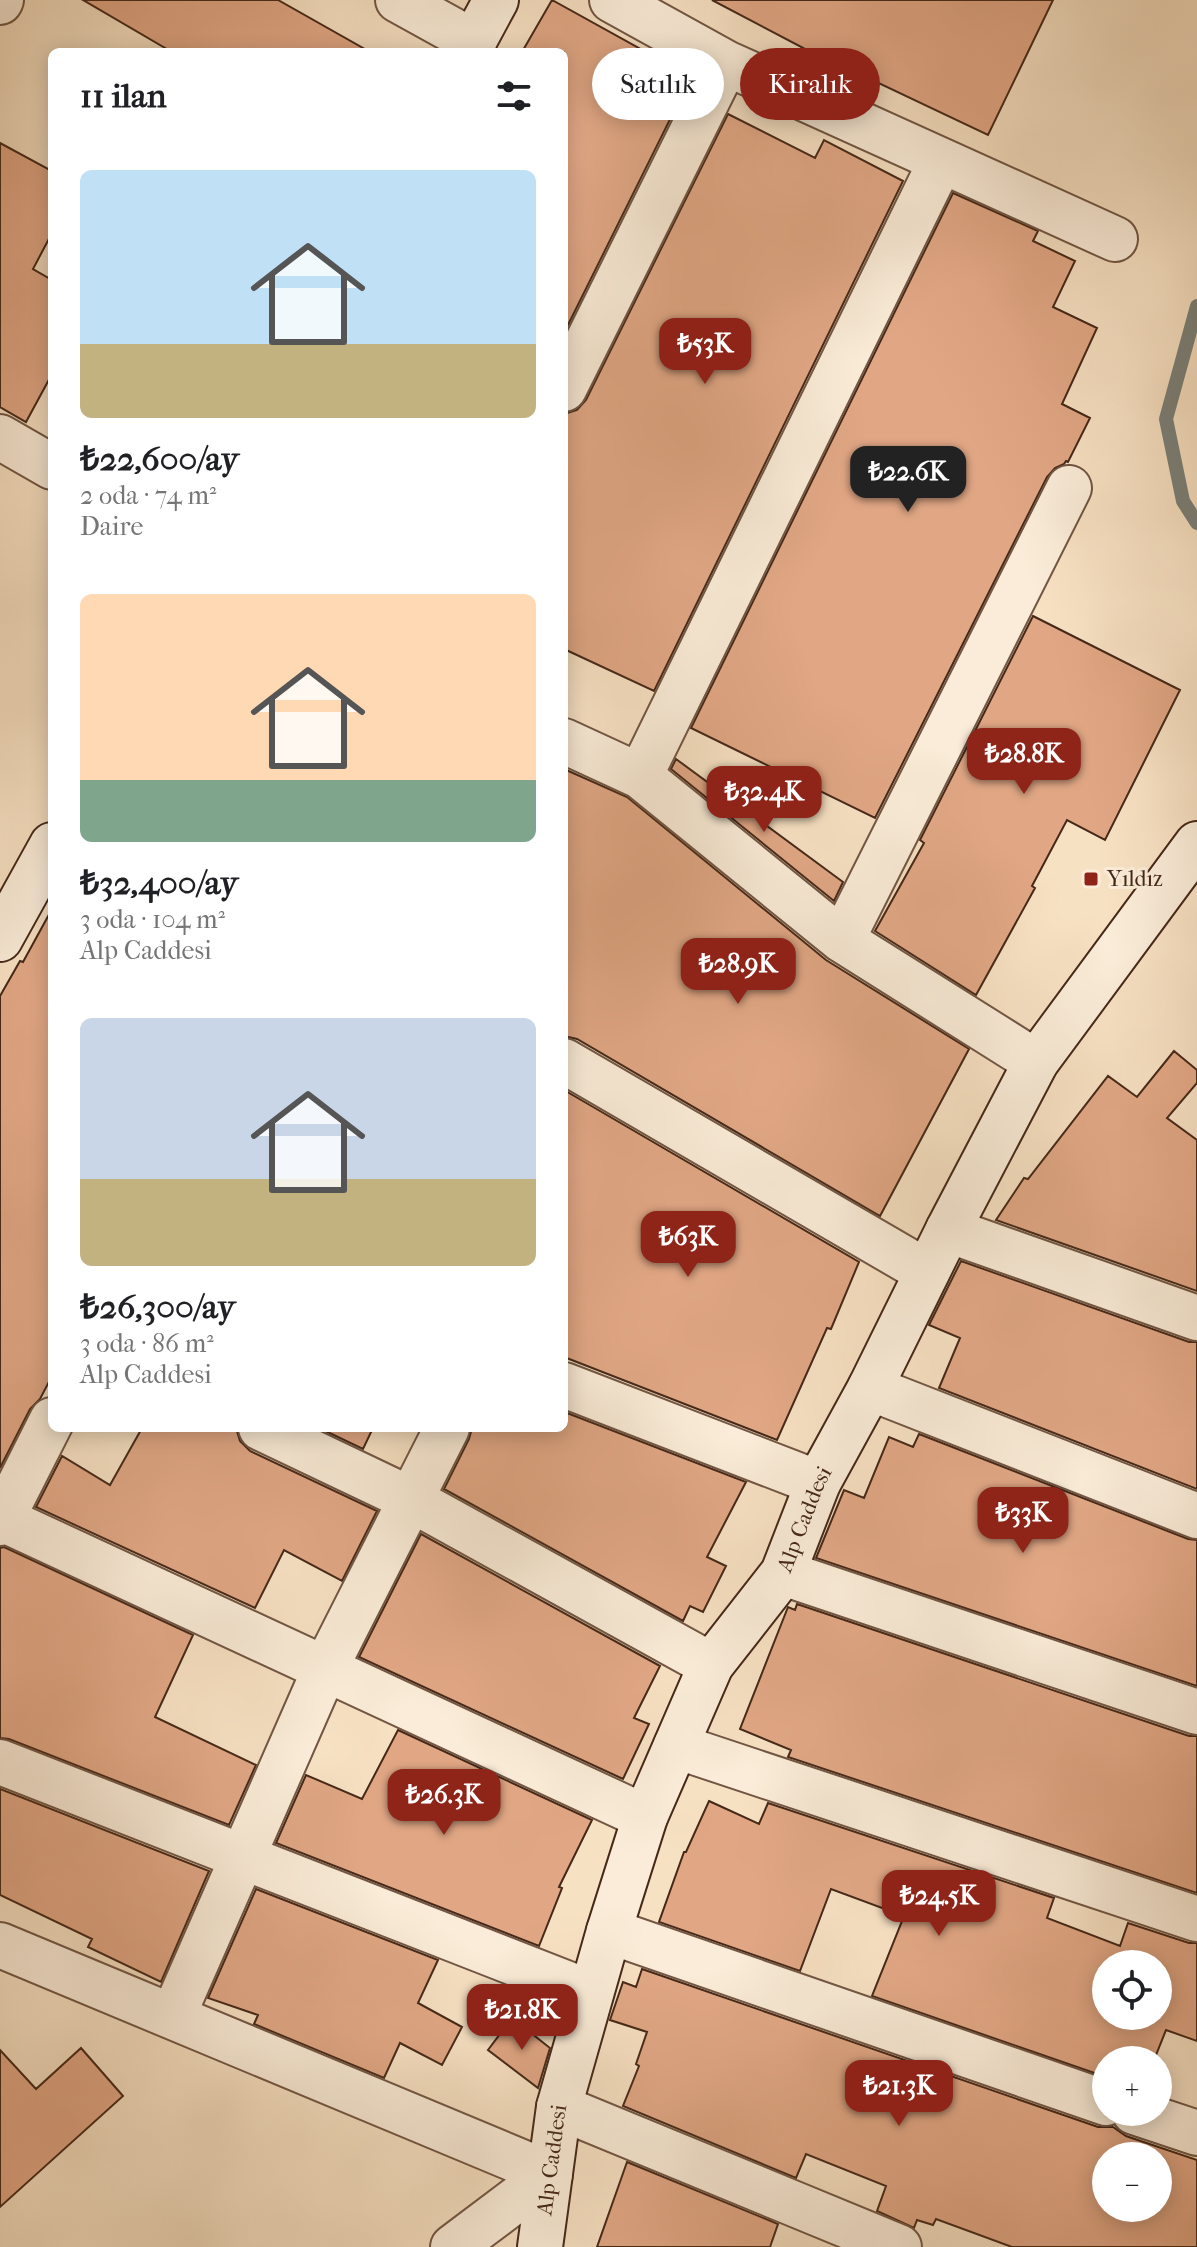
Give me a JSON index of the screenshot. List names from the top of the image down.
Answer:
{
  "streets": {
    "street": ["Alp Caddesi"]
  },
  "places": {
    "transit": ["Yıldız"]
  },
  "page": {
    "chip": ["Satılık", "Kiralık"],
    "heading": "11 ilan",
    "list": [
      {
        "name": "₺22,600/ay",
        "note": "2 oda · 74 m² · Daire"
      },
      {
        "name": "₺32,400/ay",
        "note": "3 oda · 104 m² · Alp Caddesi"
      },
      {
        "name": "₺26,300/ay",
        "note": "3 oda · 86 m² · Alp Caddesi"
      }
    ],
    "price": [
      "₺53K",
      "₺22.6K",
      "₺28.8K",
      "₺32.4K",
      "₺28.9K",
      "₺63K",
      "₺33K",
      "₺26.3K",
      "₺24.5K",
      "₺21.8K",
      "₺21.3K"
    ],
    "map_buttons": ["+", "−"]
  }
}
